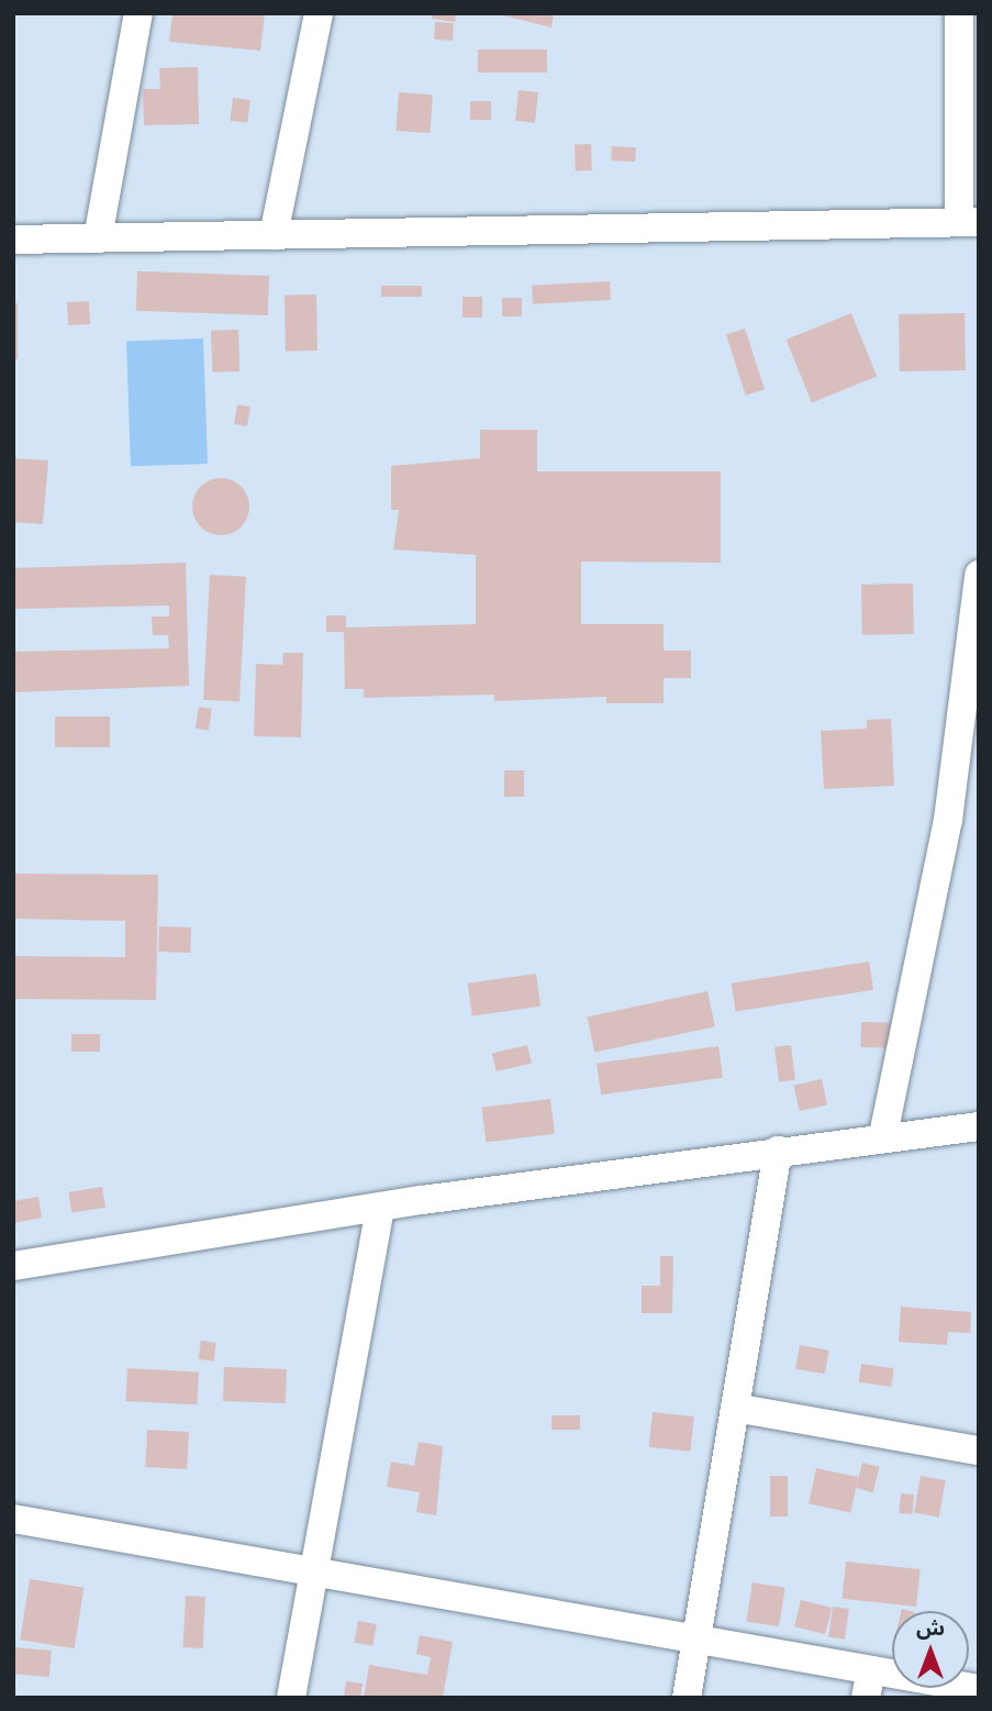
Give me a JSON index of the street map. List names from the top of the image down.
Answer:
{
  "north": "top"
}
